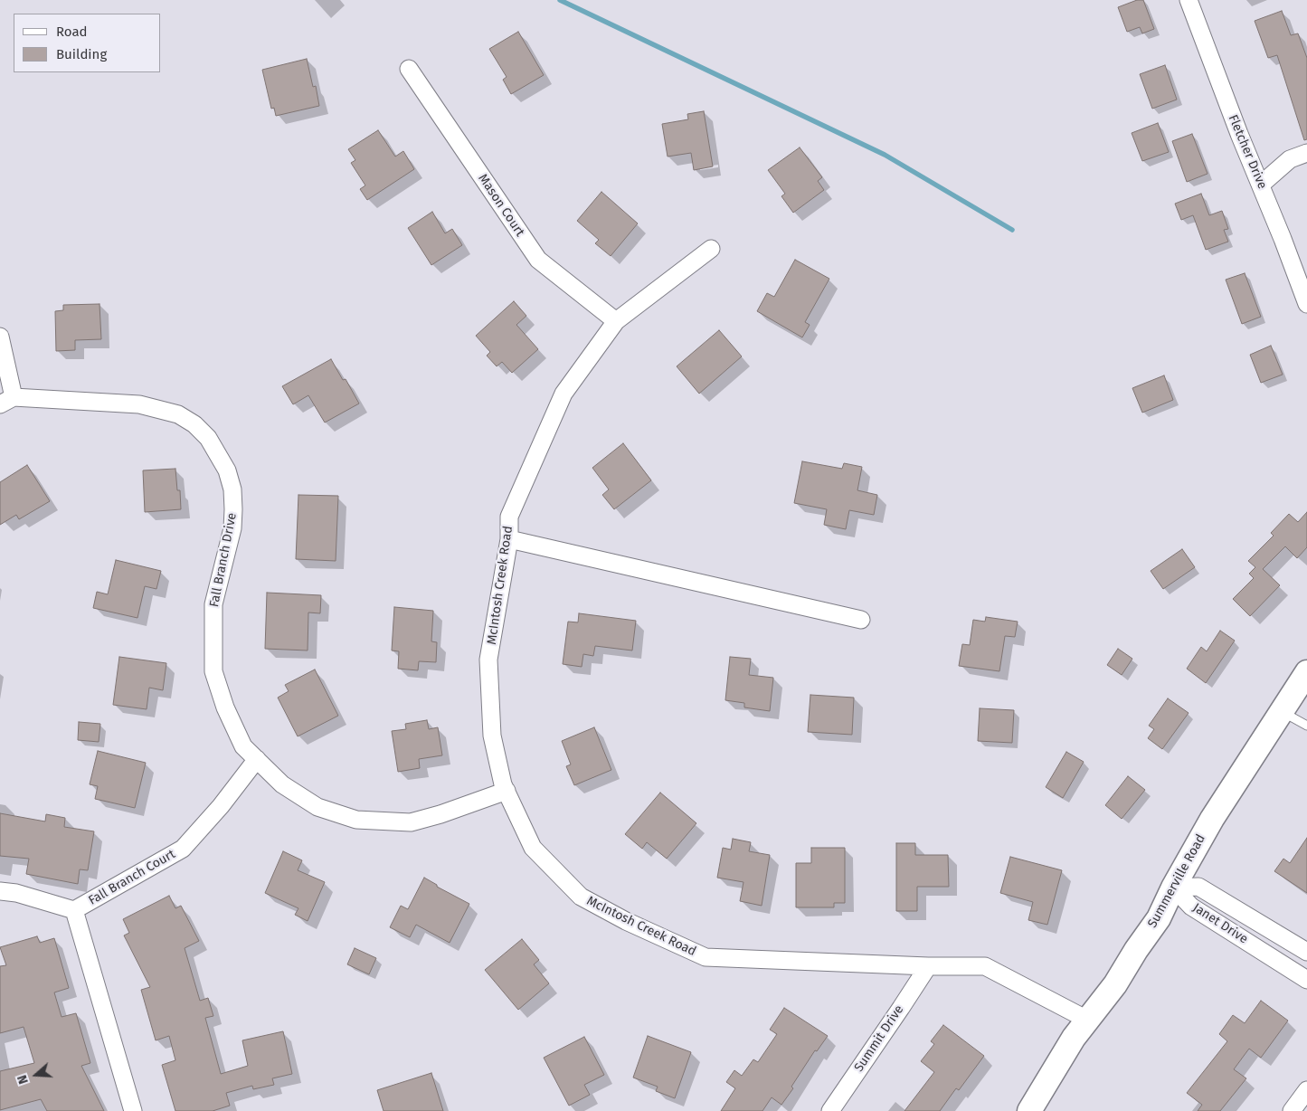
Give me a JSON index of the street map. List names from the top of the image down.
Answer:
{
  "streets": {
    "main road": ["Summerville Road"],
    "street": [
      "Fletcher Drive",
      "Mason Court",
      "Fall Branch Drive",
      "McIntosh Creek Road",
      "Fall Branch Court",
      "Janet Drive",
      "Summit Drive"
    ]
  },
  "crossings": [
    ["Mason Court", "McIntosh Creek Road"],
    ["Fall Branch Drive", "McIntosh Creek Road"],
    ["Fall Branch Drive", "Fall Branch Court"],
    ["McIntosh Creek Road", "Summerville Road"],
    ["McIntosh Creek Road", "Summit Drive"],
    ["Summerville Road", "Janet Drive"]
  ],
  "legend": ["Road", "Building"],
  "north": "left"
}
